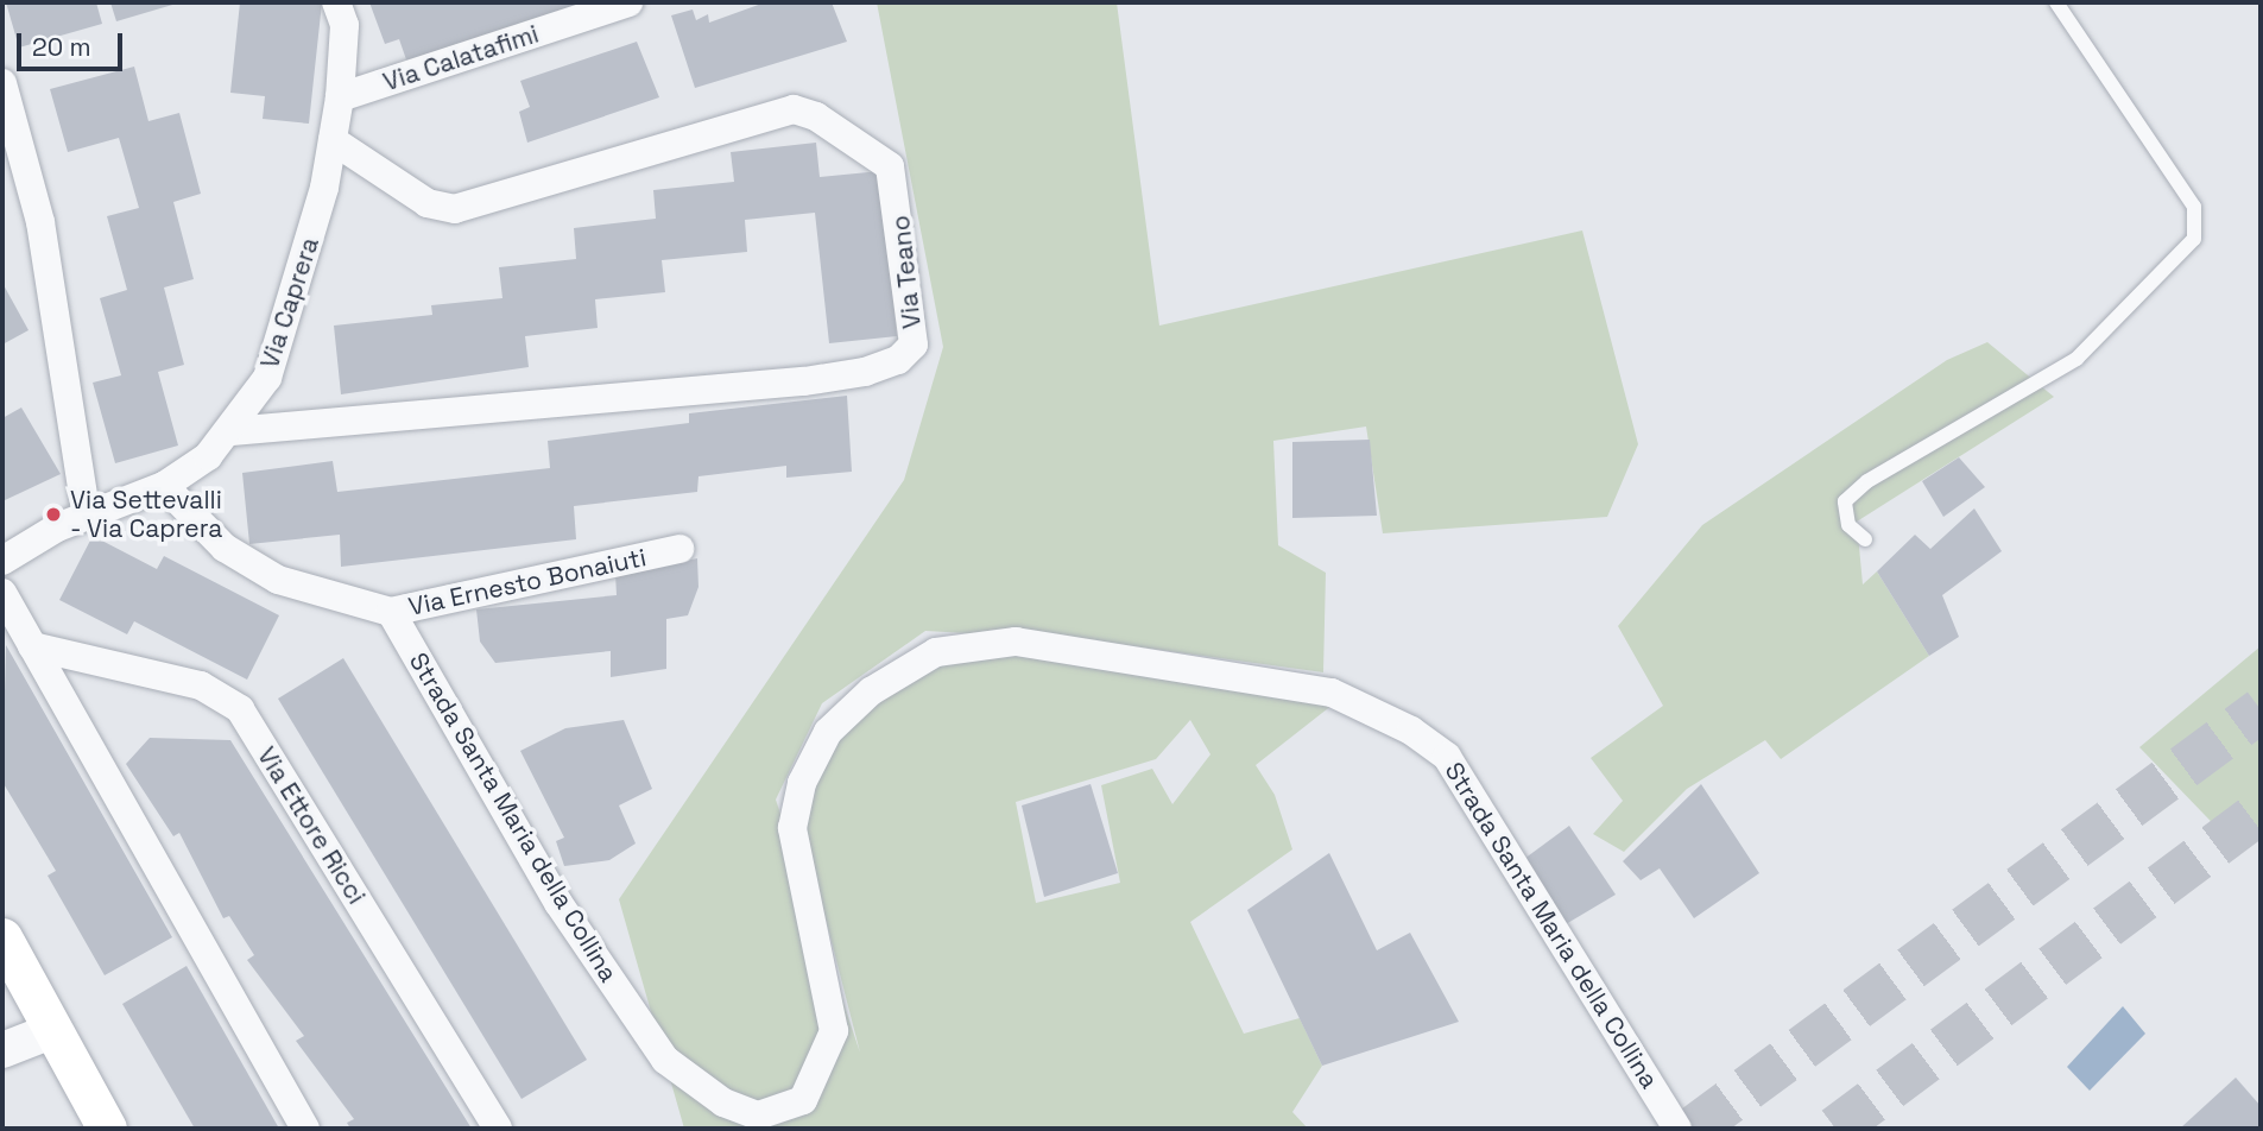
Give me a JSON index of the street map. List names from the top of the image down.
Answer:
{
  "streets": {
    "street": [
      "Via Calatafimi",
      "Via Teano",
      "Via Caprera",
      "Via Ernesto Bonaiuti",
      "Strada Santa Maria della Collina",
      "Via Ettore Ricci"
    ]
  },
  "crossings": [
    ["Via Calatafimi", "Via Caprera"],
    ["Via Teano", "Via Caprera"],
    ["Via Caprera", "Via Ernesto Bonaiuti"],
    ["Via Ernesto Bonaiuti", "Strada Santa Maria della Collina"]
  ],
  "places": ["Via Settevalli - Via Caprera"],
  "scale_bar": "20 m"
}
